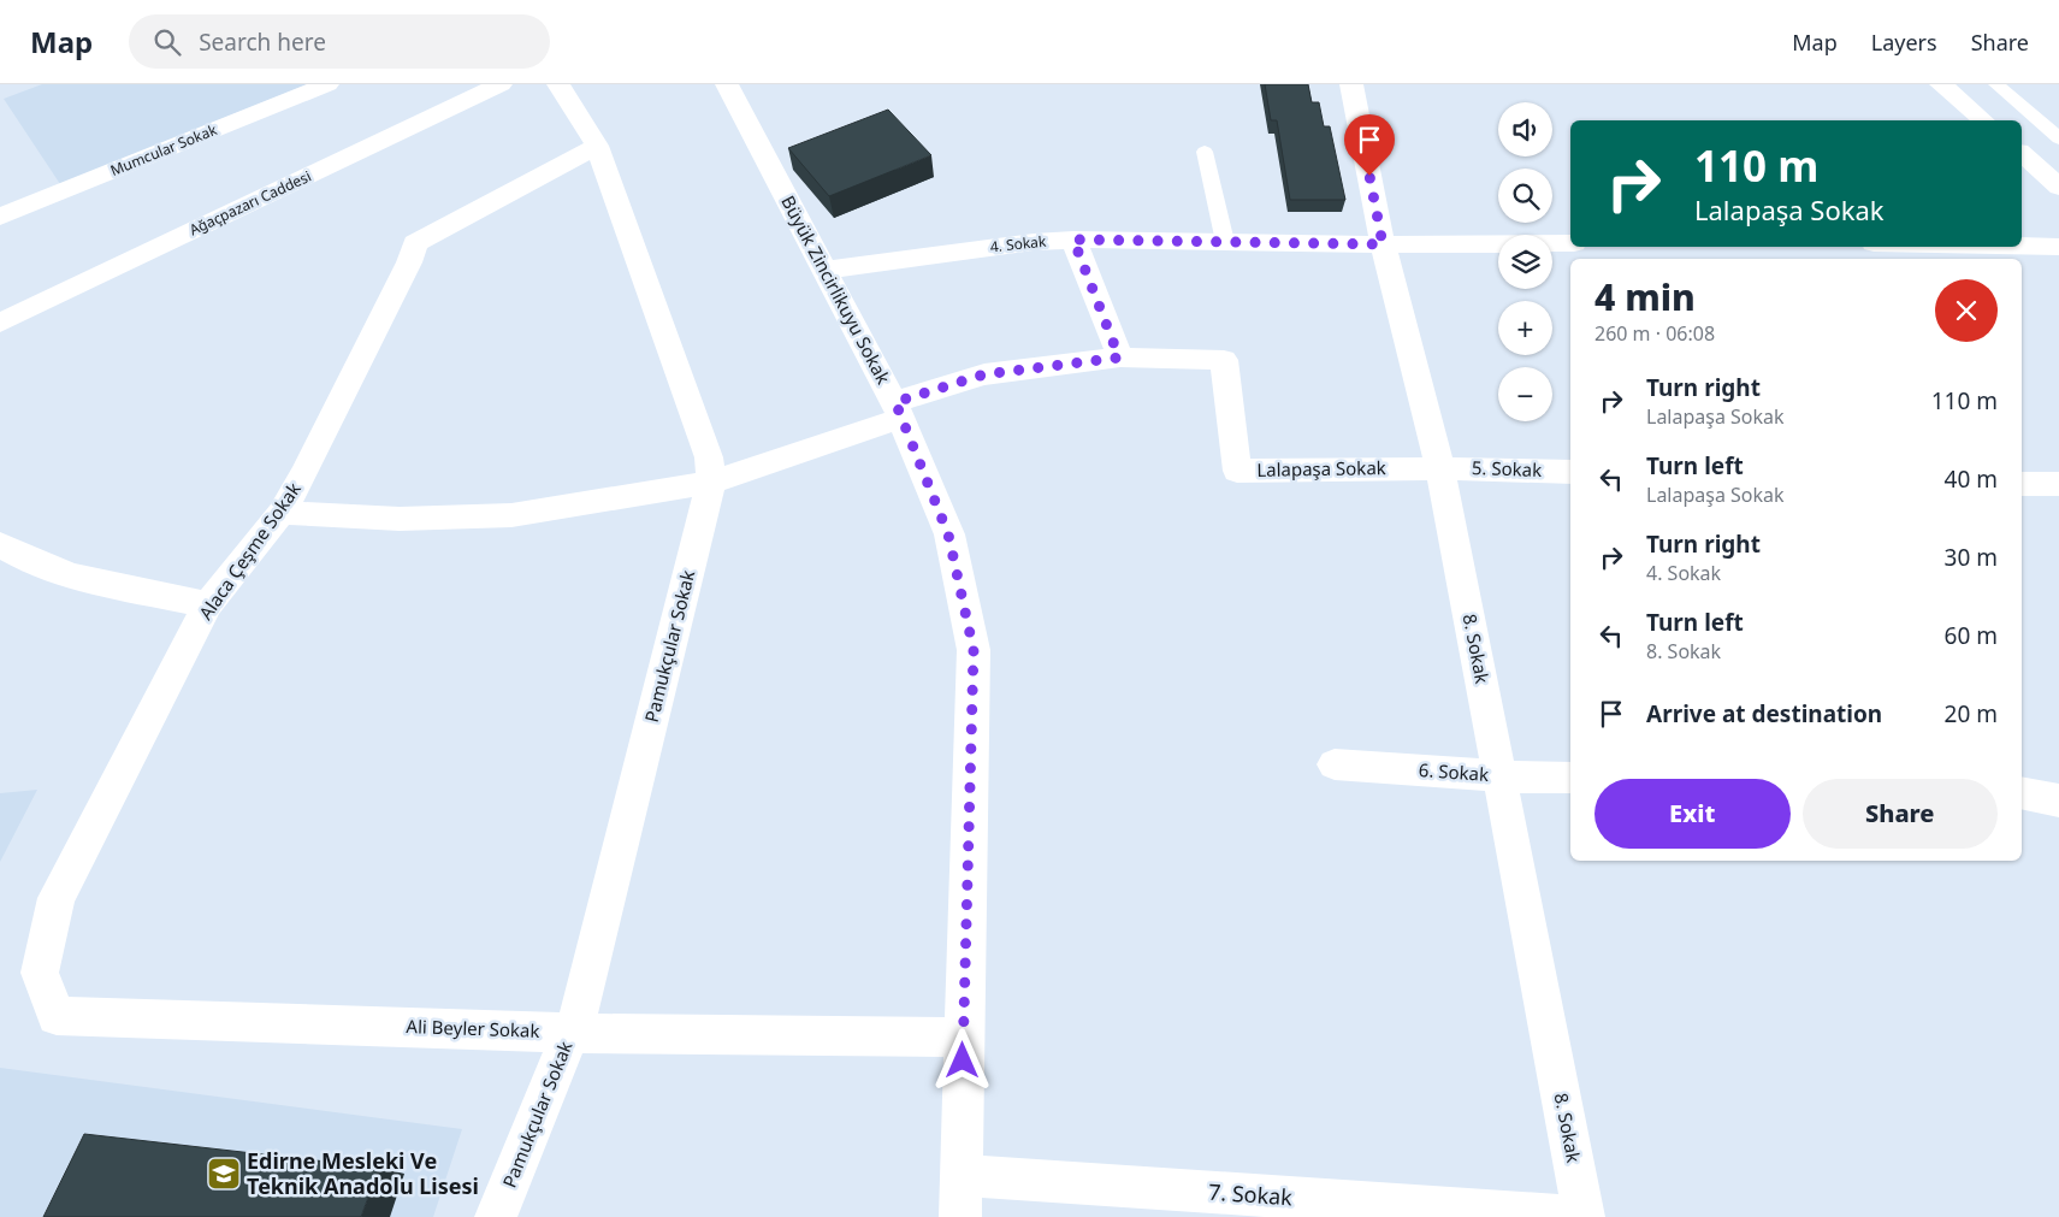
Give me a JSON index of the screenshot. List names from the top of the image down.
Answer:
{
  "streets": {
    "street": [
      "Mumcular Sokak",
      "Ağaçpazarı Caddesi",
      "4. Sokak",
      "Büyük Zincirlikuyu Sokak",
      "Lalapaşa Sokak",
      "5. Sokak",
      "Alaca Çeşme Sokak",
      "Pamukçular Sokak",
      "8. Sokak",
      "6. Sokak",
      "Ali Beyler Sokak",
      "7. Sokak"
    ]
  },
  "crossings": [
    ["4. Sokak", "Büyük Zincirlikuyu Sokak"],
    ["4. Sokak", "8. Sokak"],
    ["Büyük Zincirlikuyu Sokak", "Lalapaşa Sokak"],
    ["Büyük Zincirlikuyu Sokak", "Ali Beyler Sokak"],
    ["Büyük Zincirlikuyu Sokak", "7. Sokak"],
    ["Lalapaşa Sokak", "5. Sokak"],
    ["Lalapaşa Sokak", "Alaca Çeşme Sokak"],
    ["Lalapaşa Sokak", "Pamukçular Sokak"],
    ["Lalapaşa Sokak", "8. Sokak"],
    ["5. Sokak", "8. Sokak"],
    ["Alaca Çeşme Sokak", "Pamukçular Sokak"],
    ["Alaca Çeşme Sokak", "Ali Beyler Sokak"],
    ["Pamukçular Sokak", "Ali Beyler Sokak"],
    ["8. Sokak", "6. Sokak"]
  ],
  "places": {
    "school or university": ["Edirne Mesleki Ve Teknik Anadolu Lisesi"]
  },
  "page": {
    "header": "Map",
    "search": "Search here",
    "nav": ["Map", "Layers", "Share"],
    "map_buttons": ["+", "−"],
    "turn": ["110 m", "Lalapaşa Sokak"],
    "heading": ["4 min", "260 m · 06:08"],
    "list": [
      {
        "name": "Turn right",
        "note": "Lalapaşa Sokak",
        "value": "110 m"
      },
      {
        "name": "Turn left",
        "note": "Lalapaşa Sokak",
        "value": "40 m"
      },
      {
        "name": "Turn right",
        "note": "4. Sokak",
        "value": "30 m"
      },
      {
        "name": "Turn left",
        "note": "8. Sokak",
        "value": "60 m"
      },
      {
        "name": "Arrive at destination",
        "value": "20 m"
      }
    ],
    "buttons": ["Exit", "Share"]
  }
}
